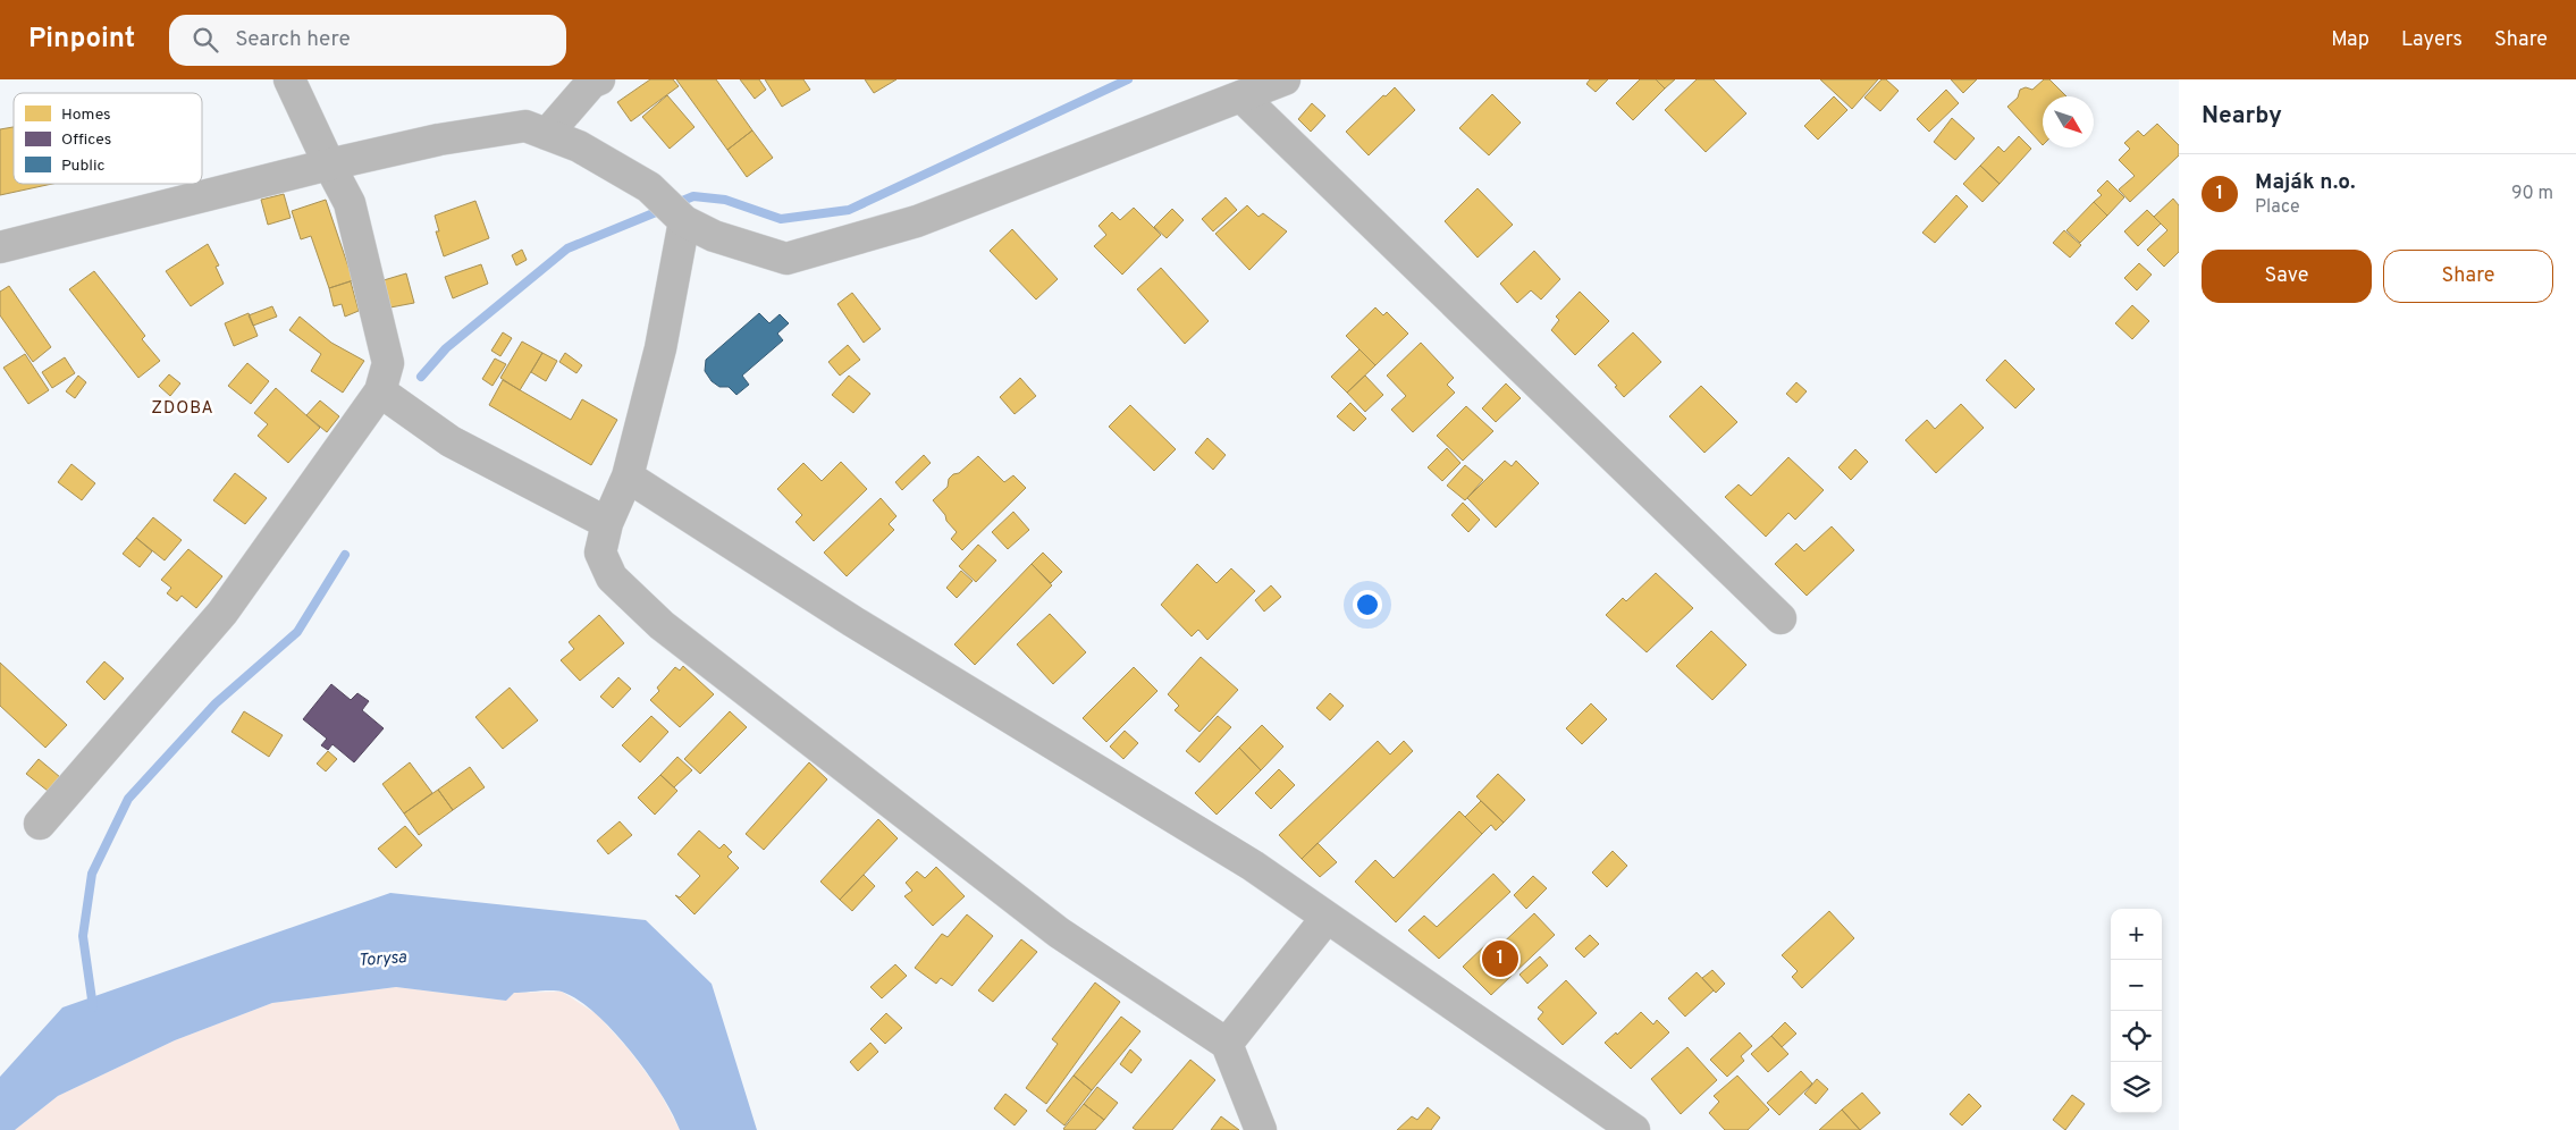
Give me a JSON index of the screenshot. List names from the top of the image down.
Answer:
{
  "districts": ["ZDOBA"],
  "water": ["Torysa"],
  "legend": ["Homes", "Offices", "Public"],
  "north": "bottom right",
  "page": {
    "header": "Pinpoint",
    "search": "Search here",
    "nav": ["Map", "Layers", "Share"],
    "heading": "Nearby",
    "list": [
      {
        "mark": "1",
        "name": "Maják n.o.",
        "note": "Place",
        "value": "90 m"
      }
    ],
    "buttons": ["Save", "Share"],
    "map_buttons": ["+", "−"],
    "pins": "1"
  }
}
